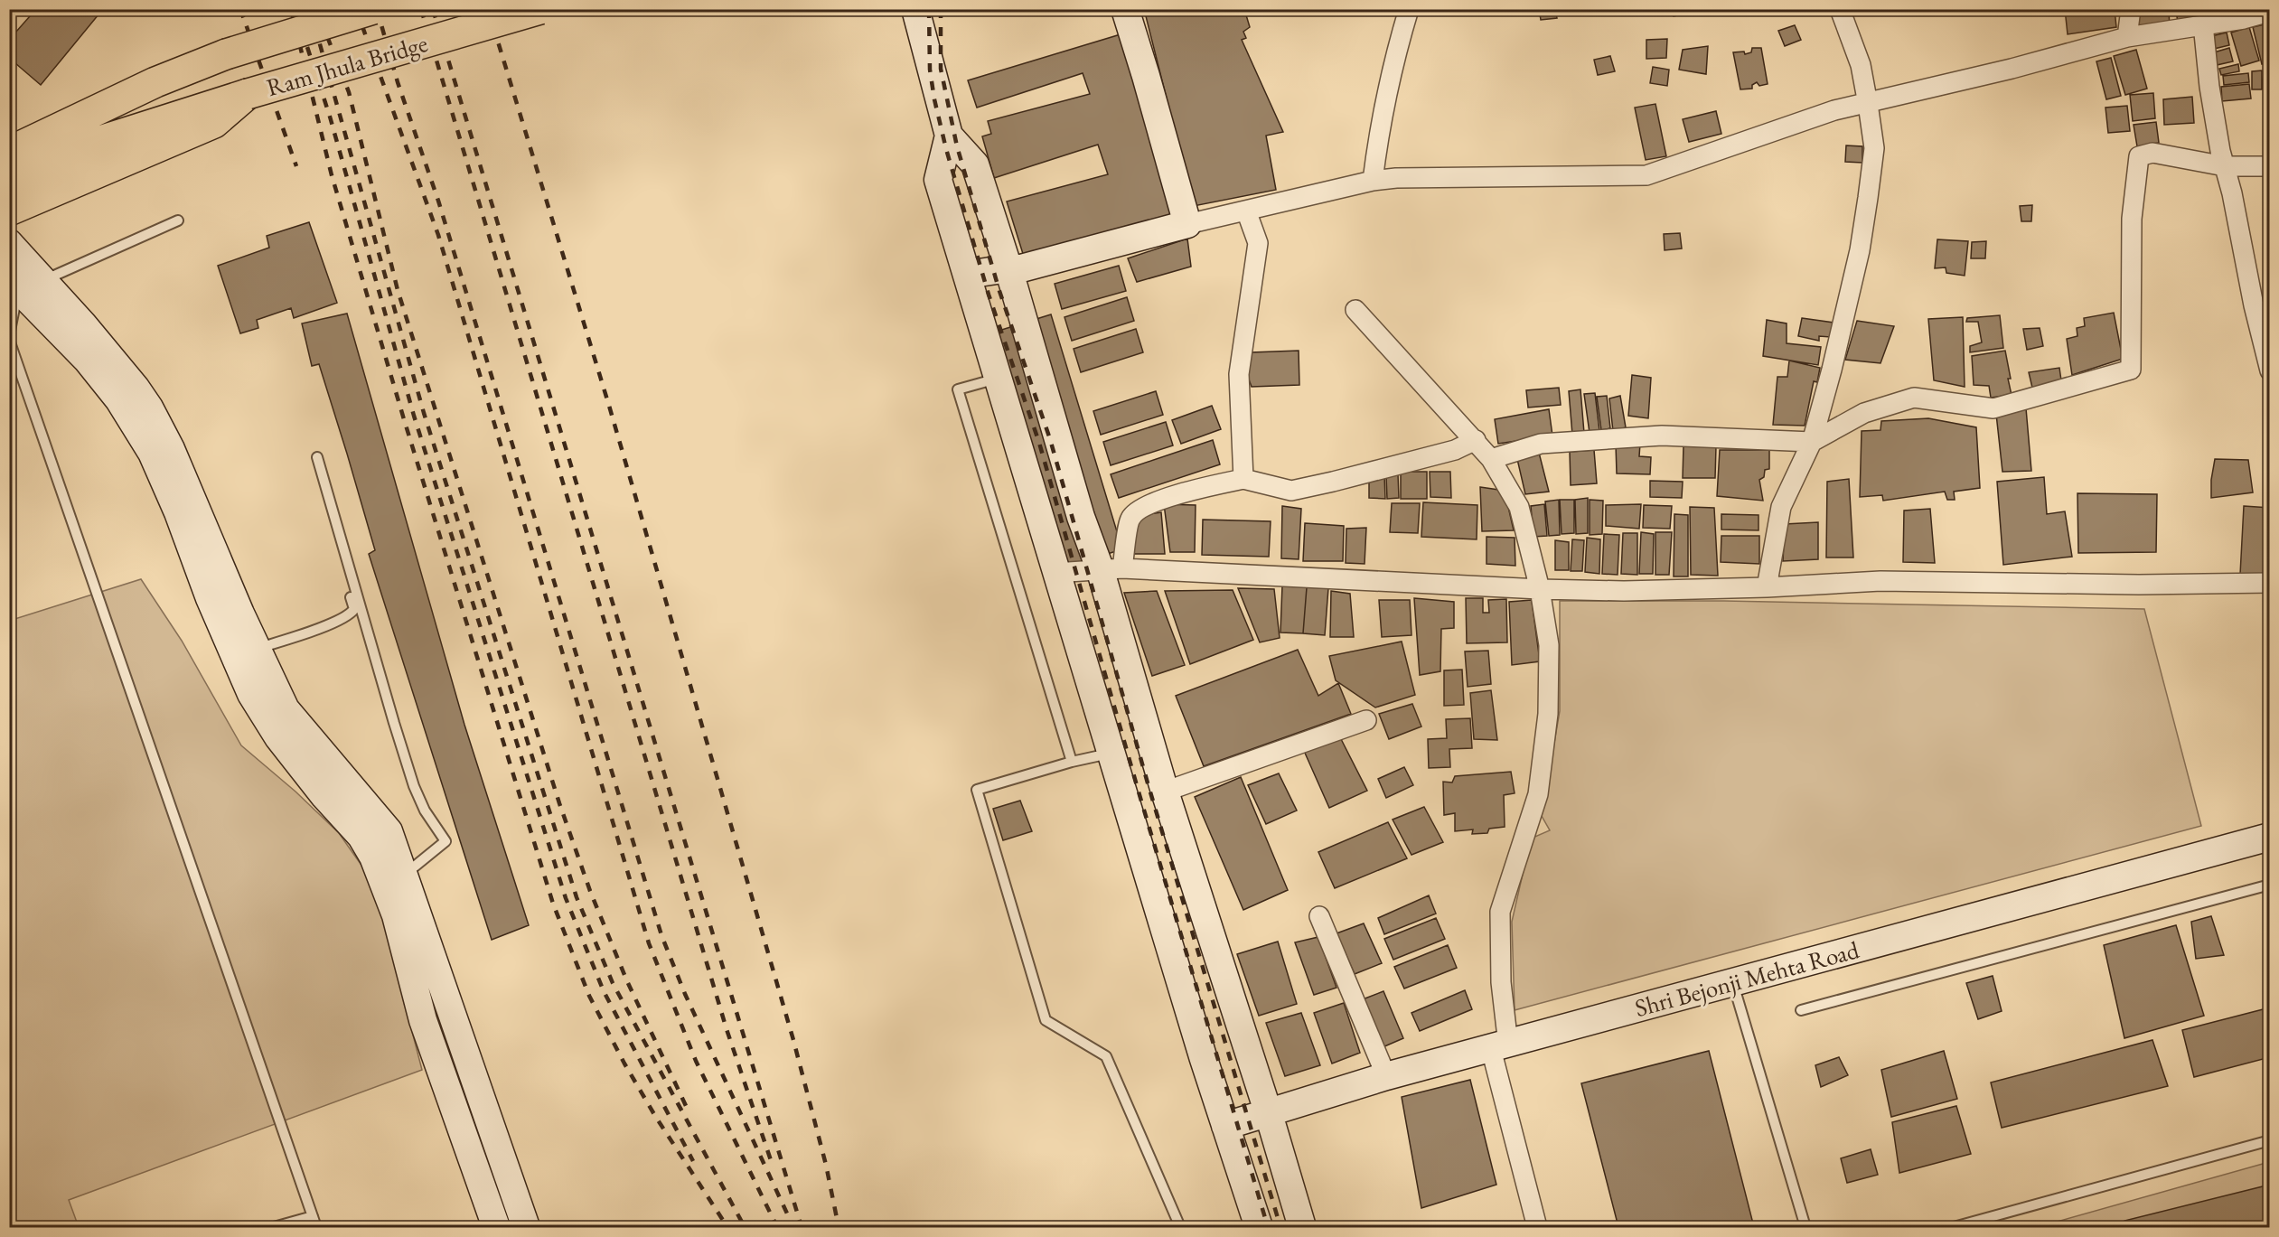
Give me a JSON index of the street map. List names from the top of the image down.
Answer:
{
  "streets": {
    "main road": ["Ram Jhula Bridge", "Shri Bejonji Mehta Road"]
  }
}
